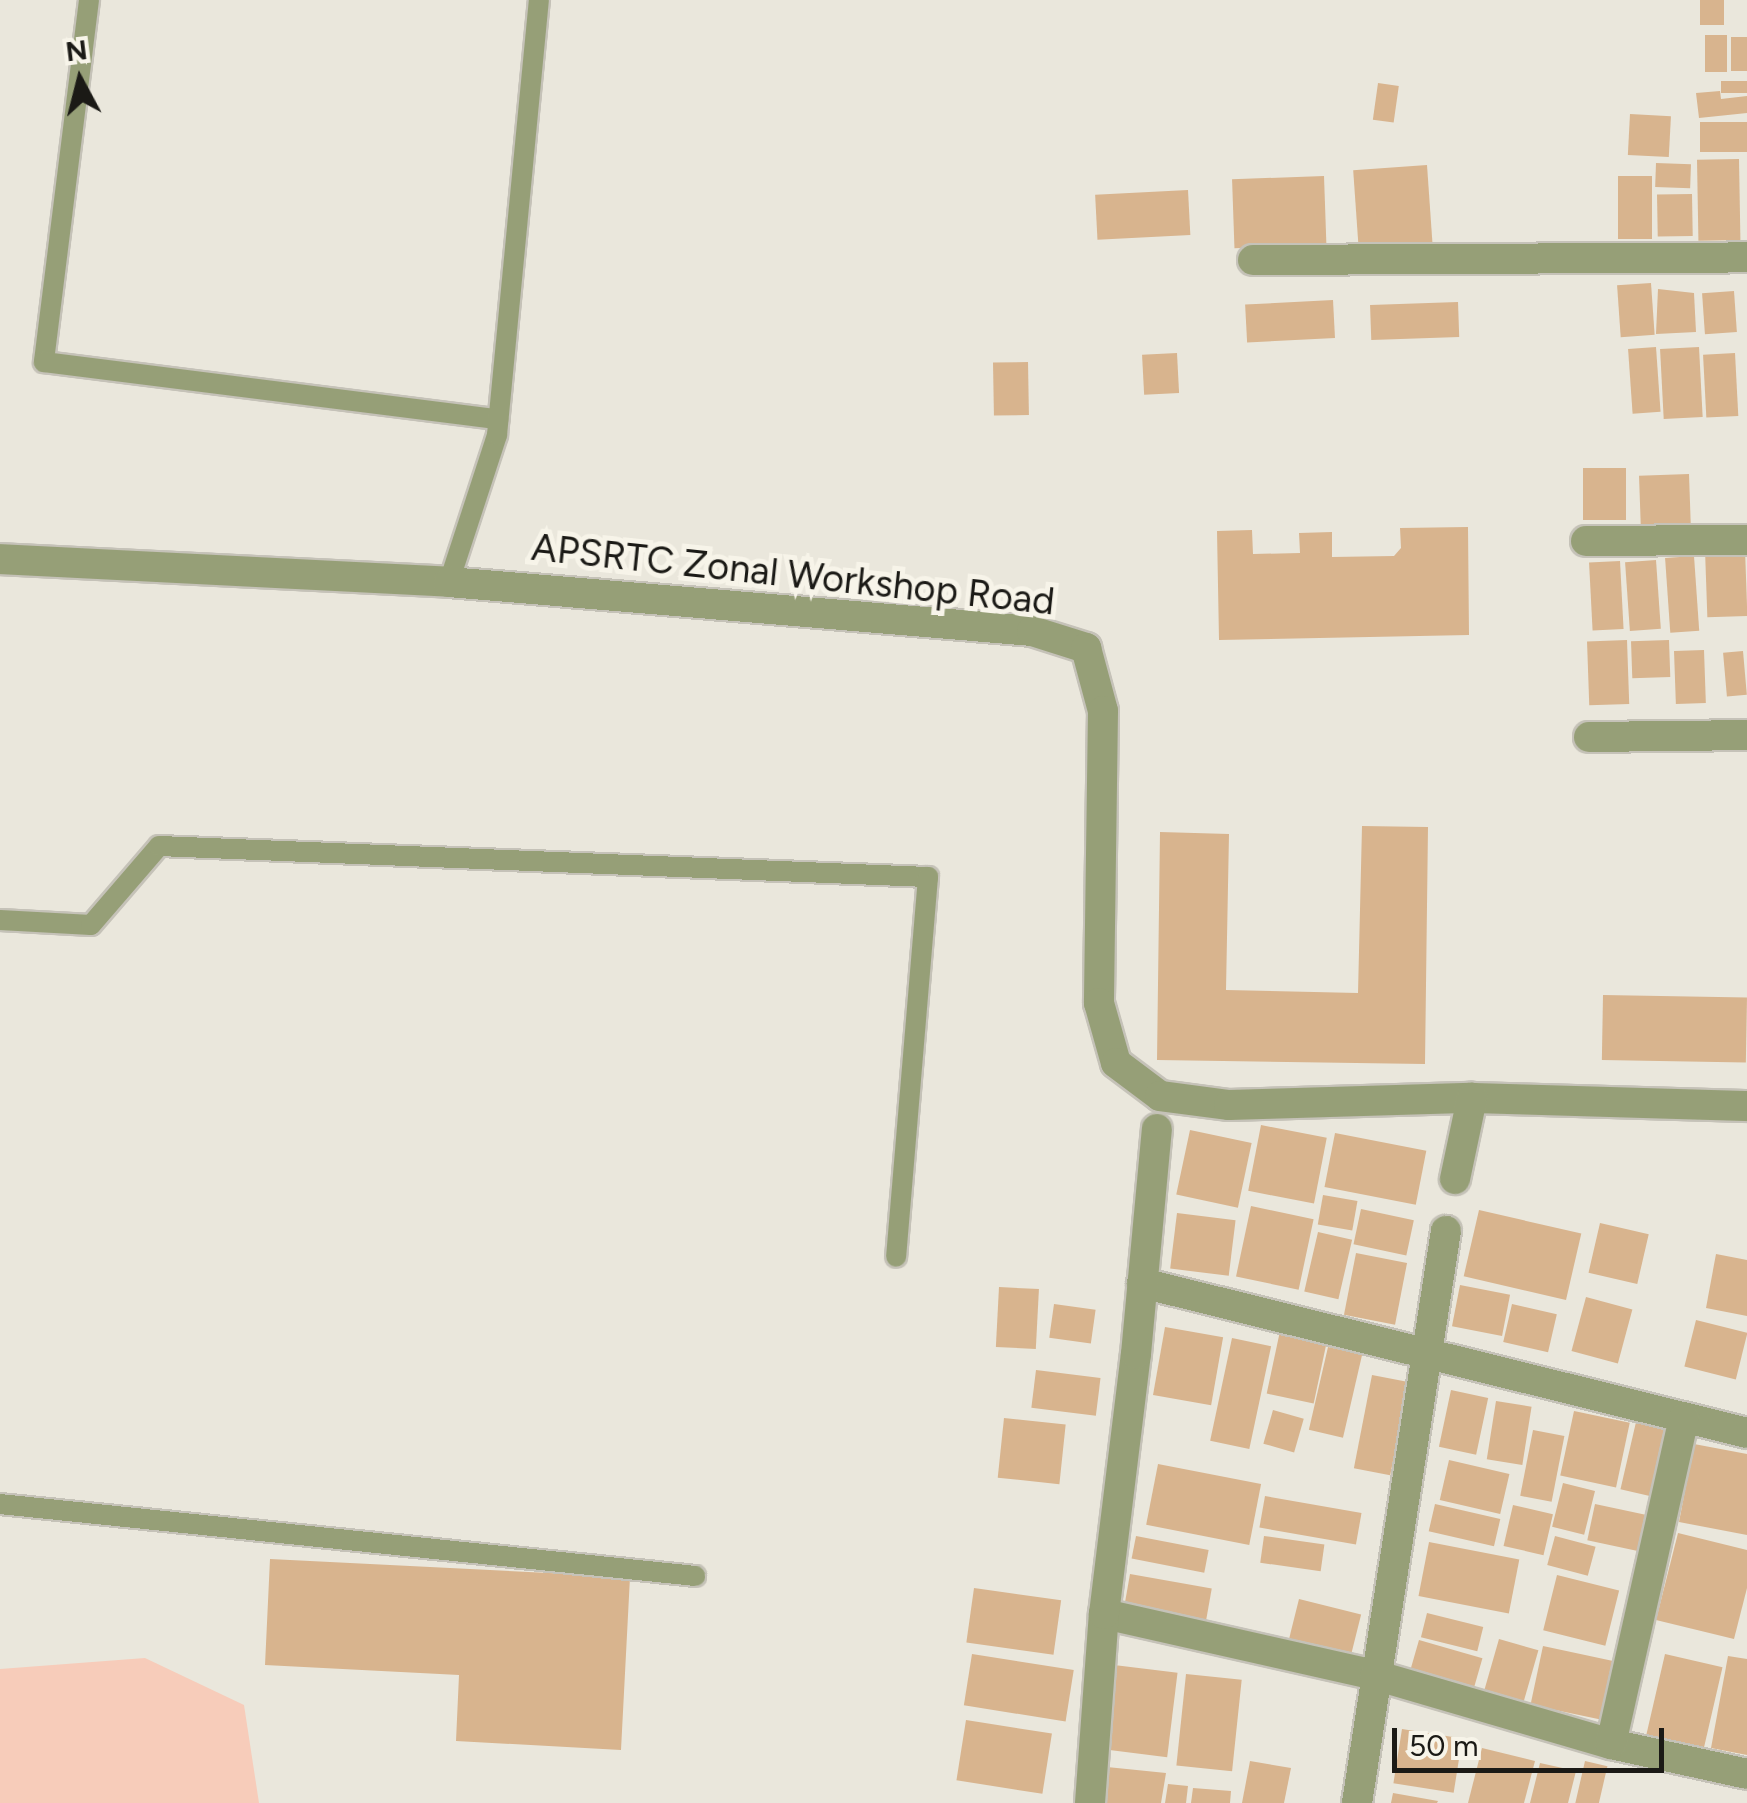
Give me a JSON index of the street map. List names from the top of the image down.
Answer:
{
  "streets": {
    "street": ["APSRTC Zonal Workshop Road"]
  },
  "scale_bar": "50 m",
  "north": "top"
}
